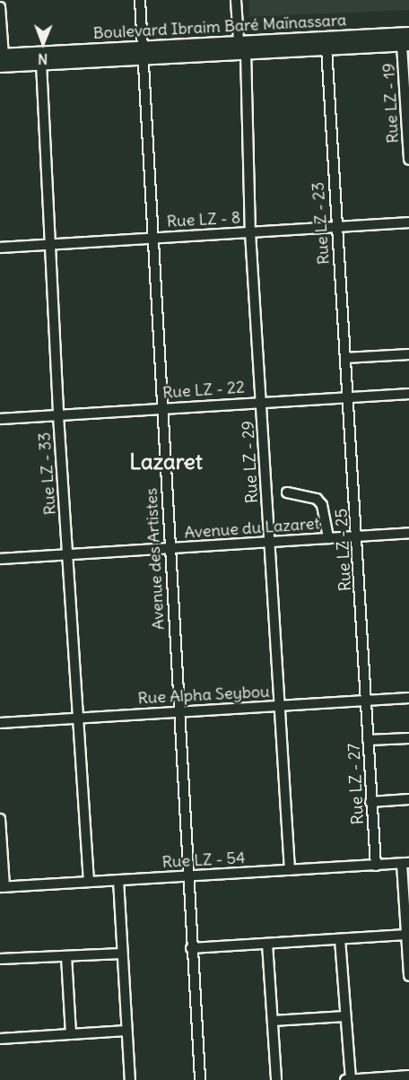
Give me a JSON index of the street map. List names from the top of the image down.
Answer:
{
  "streets": {
    "main road": ["Boulevard Ibraim Baré Maïnassara"],
    "street": [
      "Rue LZ - 19",
      "Rue LZ - 8",
      "Rue LZ - 23",
      "Rue LZ - 22",
      "Rue LZ - 29",
      "Rue LZ - 33",
      "Avenue du Lazaret",
      "Rue LZ - 25",
      "Avenue des Artistes",
      "Rue Alpha Seybou",
      "Rue LZ - 27",
      "Rue LZ - 54"
    ]
  },
  "crossings": [
    ["Boulevard Ibraim Baré Maïnassara", "Rue LZ - 19"],
    ["Boulevard Ibraim Baré Maïnassara", "Rue LZ - 23"],
    ["Boulevard Ibraim Baré Maïnassara", "Rue LZ - 29"],
    ["Boulevard Ibraim Baré Maïnassara", "Rue LZ - 33"],
    ["Boulevard Ibraim Baré Maïnassara", "Avenue des Artistes"],
    ["Rue LZ - 8", "Rue LZ - 23"],
    ["Rue LZ - 8", "Rue LZ - 29"],
    ["Rue LZ - 8", "Rue LZ - 33"],
    ["Rue LZ - 8", "Avenue des Artistes"],
    ["Rue LZ - 23", "Rue LZ - 22"],
    ["Rue LZ - 23", "Rue LZ - 25"],
    ["Rue LZ - 22", "Rue LZ - 29"],
    ["Rue LZ - 22", "Rue LZ - 33"],
    ["Rue LZ - 22", "Rue LZ - 25"],
    ["Rue LZ - 22", "Avenue des Artistes"],
    ["Rue LZ - 29", "Avenue du Lazaret"],
    ["Rue LZ - 29", "Rue Alpha Seybou"],
    ["Rue LZ - 29", "Rue LZ - 54"],
    ["Rue LZ - 33", "Avenue du Lazaret"],
    ["Rue LZ - 33", "Rue Alpha Seybou"],
    ["Rue LZ - 33", "Rue LZ - 54"],
    ["Avenue du Lazaret", "Rue LZ - 25"],
    ["Avenue du Lazaret", "Avenue des Artistes"],
    ["Rue LZ - 25", "Rue Alpha Seybou"],
    ["Rue LZ - 25", "Rue LZ - 27"],
    ["Avenue des Artistes", "Rue Alpha Seybou"],
    ["Avenue des Artistes", "Rue LZ - 54"],
    ["Rue Alpha Seybou", "Rue LZ - 27"],
    ["Rue LZ - 27", "Rue LZ - 54"]
  ],
  "districts": ["Lazaret"],
  "north": "bottom"
}
